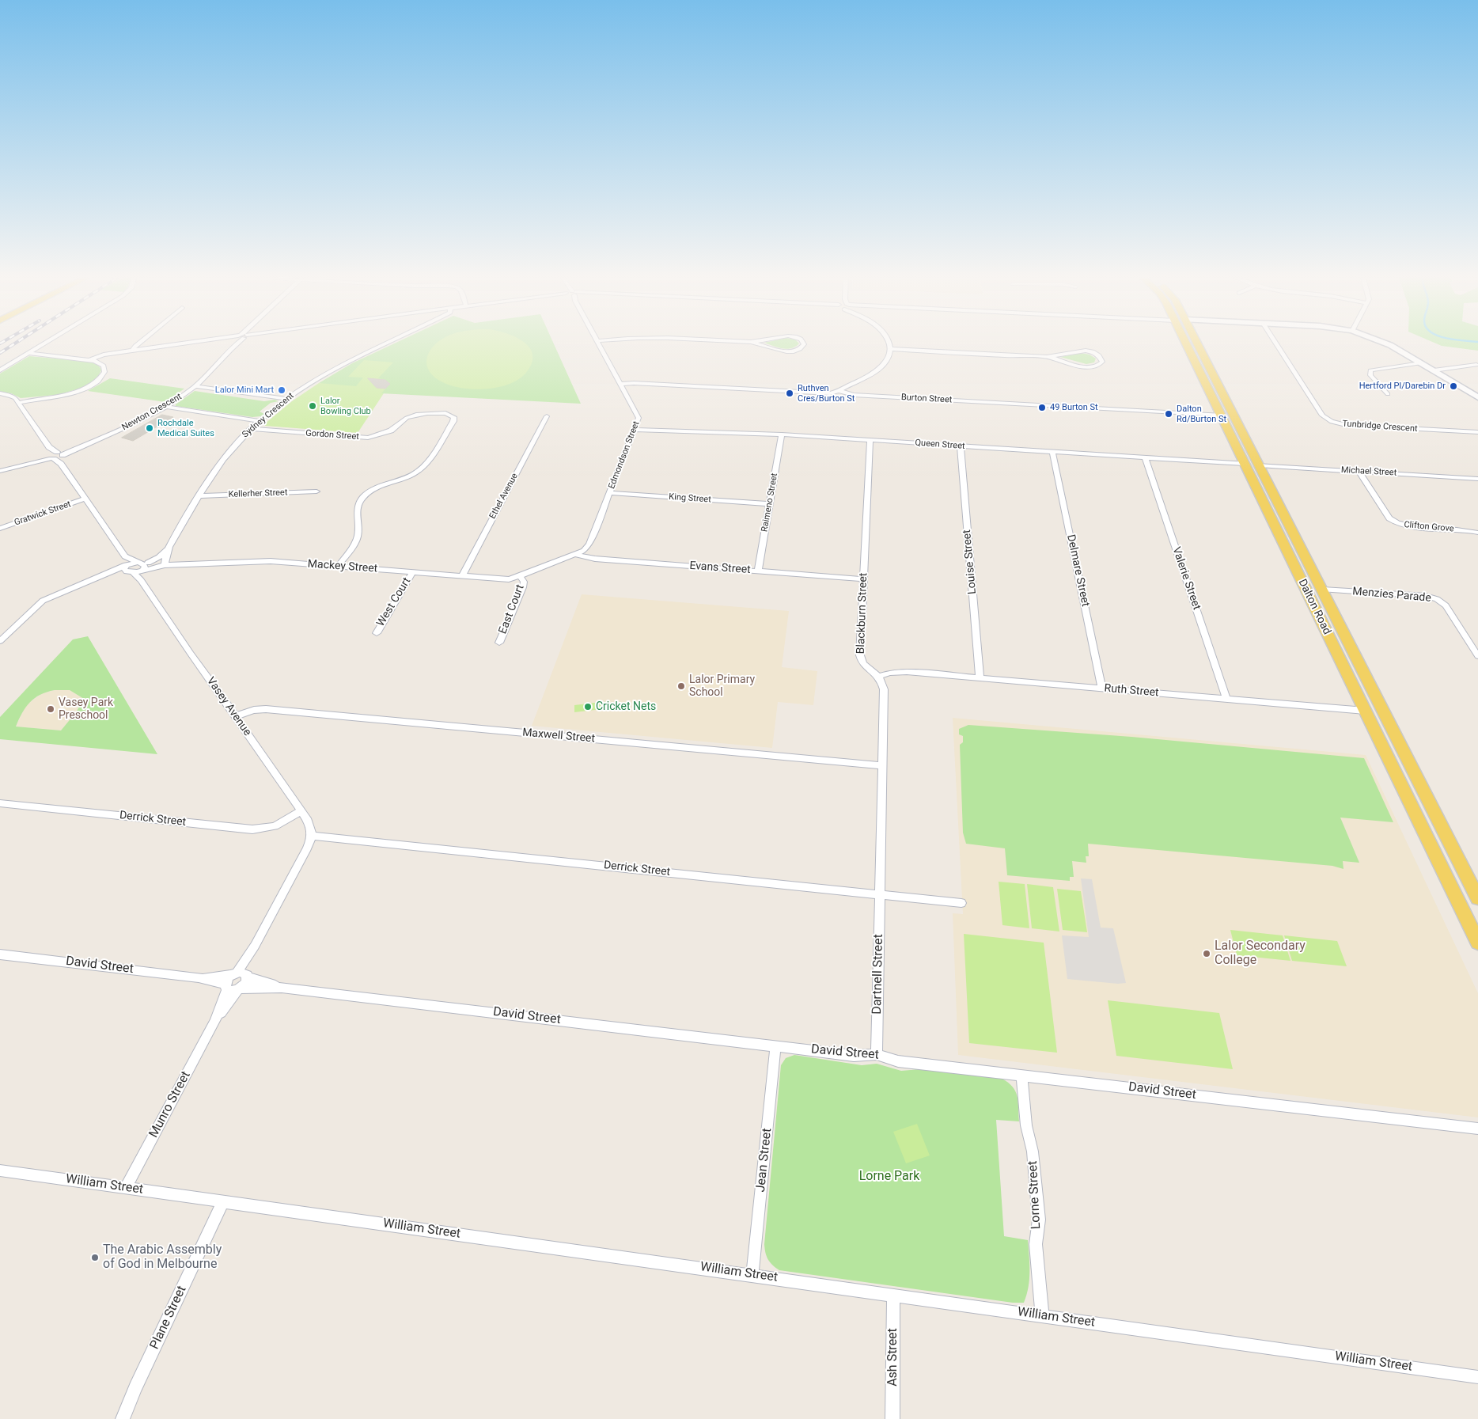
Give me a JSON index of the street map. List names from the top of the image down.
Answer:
{
  "streets": {
    "main road": ["Burton Street", "Dalton Road", "Ruth Street"],
    "street": [
      "Newton Crescent",
      "Sydney Crescent",
      "Tunbridge Crescent",
      "Gordon Street",
      "Queen Street",
      "Edmondson Street",
      "Michael Street",
      "Kellerher Street",
      "Ethel Avenue",
      "King Street",
      "Raimeno Street",
      "Gratwick Street",
      "Clifton Grove",
      "Louise Street",
      "Mackey Street",
      "Evans Street",
      "Delmare Street",
      "Valerie Street",
      "Menzies Parade",
      "West Court",
      "East Court",
      "Blackburn Street",
      "Vasey Avenue",
      "Maxwell Street",
      "Derrick Street",
      "David Street",
      "Dartnell Street",
      "Munro Street",
      "Jean Street",
      "William Street",
      "Lorne Street",
      "Plane Street",
      "Ash Street"
    ]
  },
  "crossings": [
    ["Burton Street", "Edmondson Street"],
    ["Burton Street", "Dalton Road"],
    ["Sydney Crescent", "Gordon Street"],
    ["Sydney Crescent", "Kellerher Street"],
    ["Sydney Crescent", "Mackey Street"],
    ["Gordon Street", "Mackey Street"],
    ["Queen Street", "Edmondson Street"],
    ["Queen Street", "Raimeno Street"],
    ["Queen Street", "Louise Street"],
    ["Queen Street", "Delmare Street"],
    ["Queen Street", "Valerie Street"],
    ["Queen Street", "Dalton Road"],
    ["Queen Street", "Blackburn Street"],
    ["Edmondson Street", "King Street"],
    ["Edmondson Street", "Mackey Street"],
    ["Edmondson Street", "Evans Street"],
    ["Edmondson Street", "East Court"],
    ["Michael Street", "Clifton Grove"],
    ["Michael Street", "Dalton Road"],
    ["Ethel Avenue", "Mackey Street"],
    ["King Street", "Raimeno Street"],
    ["Raimeno Street", "Evans Street"],
    ["Louise Street", "Ruth Street"],
    ["Mackey Street", "West Court"],
    ["Mackey Street", "East Court"],
    ["Mackey Street", "Vasey Avenue"],
    ["Evans Street", "Blackburn Street"],
    ["Delmare Street", "Ruth Street"],
    ["Valerie Street", "Ruth Street"],
    ["Menzies Parade", "Dalton Road"],
    ["Dalton Road", "Ruth Street"],
    ["Blackburn Street", "Ruth Street"],
    ["Vasey Avenue", "Maxwell Street"],
    ["Vasey Avenue", "Derrick Street"],
    ["Derrick Street", "Dartnell Street"],
    ["David Street", "Dartnell Street"],
    ["David Street", "Munro Street"],
    ["David Street", "Jean Street"],
    ["David Street", "Lorne Street"],
    ["Munro Street", "William Street"],
    ["Jean Street", "William Street"],
    ["William Street", "Lorne Street"],
    ["William Street", "Plane Street"],
    ["William Street", "Ash Street"]
  ],
  "parks": ["Lorne Park"],
  "places": [
    "Hertford Pl/Darebin Dr",
    "Lalor Mini Mart",
    "Ruthven Cres/Burton St",
    "Lalor Bowling Club",
    "49 Burton St",
    "Dalton Rd/Burton St",
    "Rochdale Medical Suites",
    "Lalor Primary School",
    "Cricket Nets",
    "Vasey Park Preschool",
    "Lalor Secondary College",
    "The Arabic Assembly of God in Melbourne"
  ]
}
